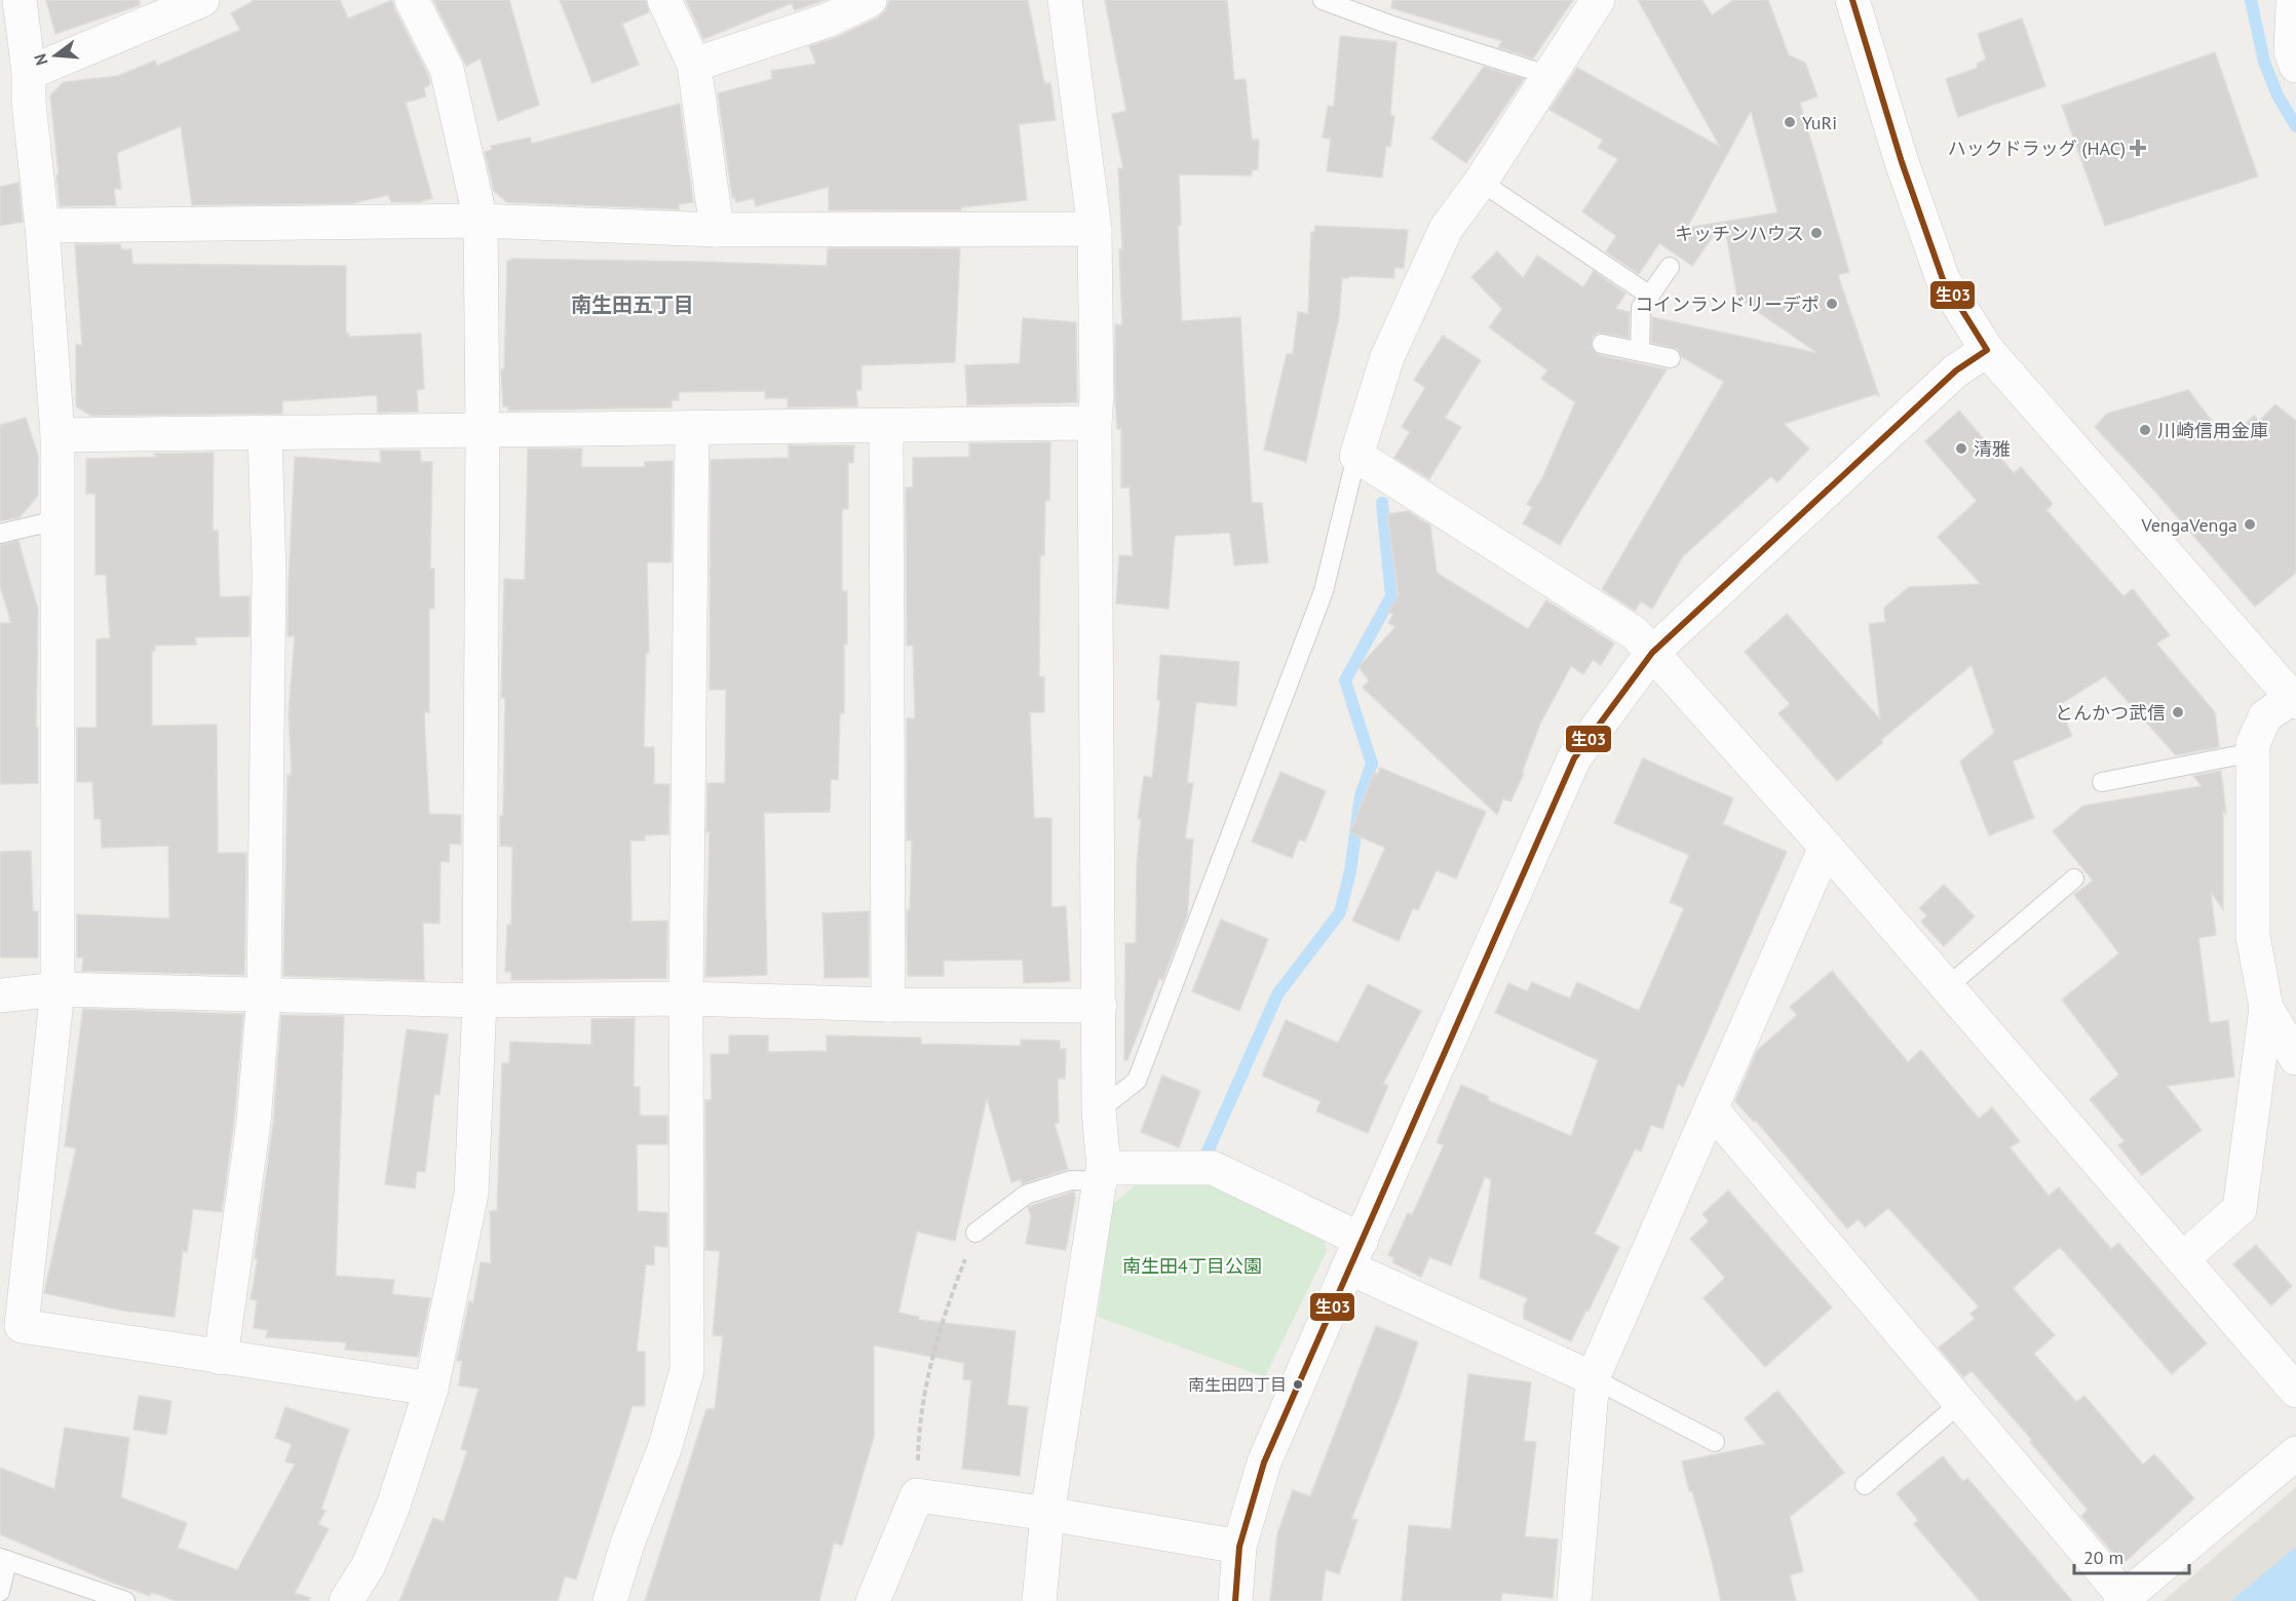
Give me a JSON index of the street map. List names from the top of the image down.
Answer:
{
  "districts": ["南生田五丁目"],
  "parks": ["南生田4丁目公園"],
  "places": {
    "other": [
      "YuRi",
      "キッチンハウス",
      "コインランドリーデポ",
      "川崎信用金庫",
      "清雅",
      "VengaVenga",
      "とんかつ武信",
      "南生田四丁目"
    ],
    "health": ["ハックドラッグ (HAC)"]
  },
  "lines": ["transit line 生03"],
  "scale_bar": "20 m",
  "north": "left"
}
